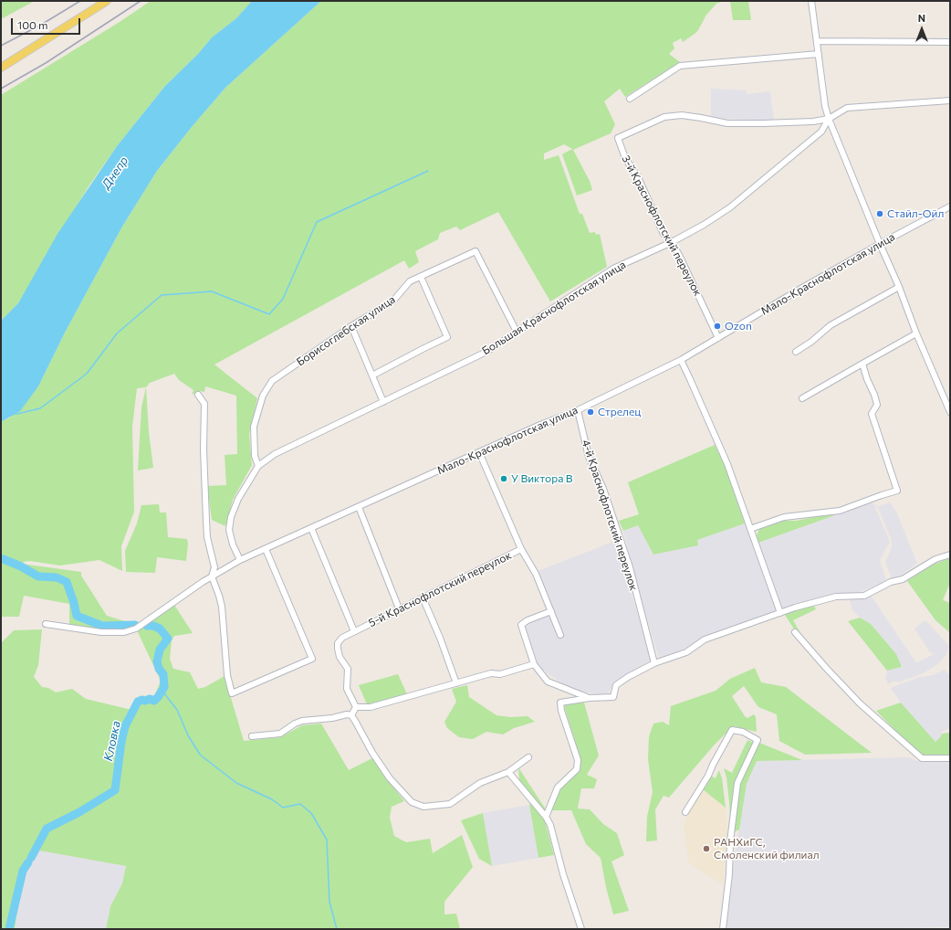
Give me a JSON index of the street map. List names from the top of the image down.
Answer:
{
  "streets": {
    "street": [
      "3-й Краснофлотский переулок",
      "Мало-Краснофлотская улица",
      "Большая Краснофлотская улица",
      "Борисоглебская улица",
      "4-й Краснофлотский переулок",
      "5-й Краснофлотский переулок"
    ]
  },
  "crossings": [
    ["3-й Краснофлотский переулок", "Мало-Краснофлотская улица"],
    ["3-й Краснофлотский переулок", "Большая Краснофлотская улица"],
    ["Мало-Краснофлотская улица", "Большая Краснофлотская улица"],
    ["Мало-Краснофлотская улица", "4-й Краснофлотский переулок"],
    ["Мало-Краснофлотская улица", "5-й Краснофлотский переулок"],
    ["Большая Краснофлотская улица", "Борисоглебская улица"]
  ],
  "water": ["Днепр", "Кловка"],
  "places": [
    "Стайл-Ойл",
    "Ozon",
    "Стрелец",
    "У Виктора В",
    "РАНХиГС, Смоленский филиал"
  ],
  "scale_bar": "100 m",
  "north": "top"
}
